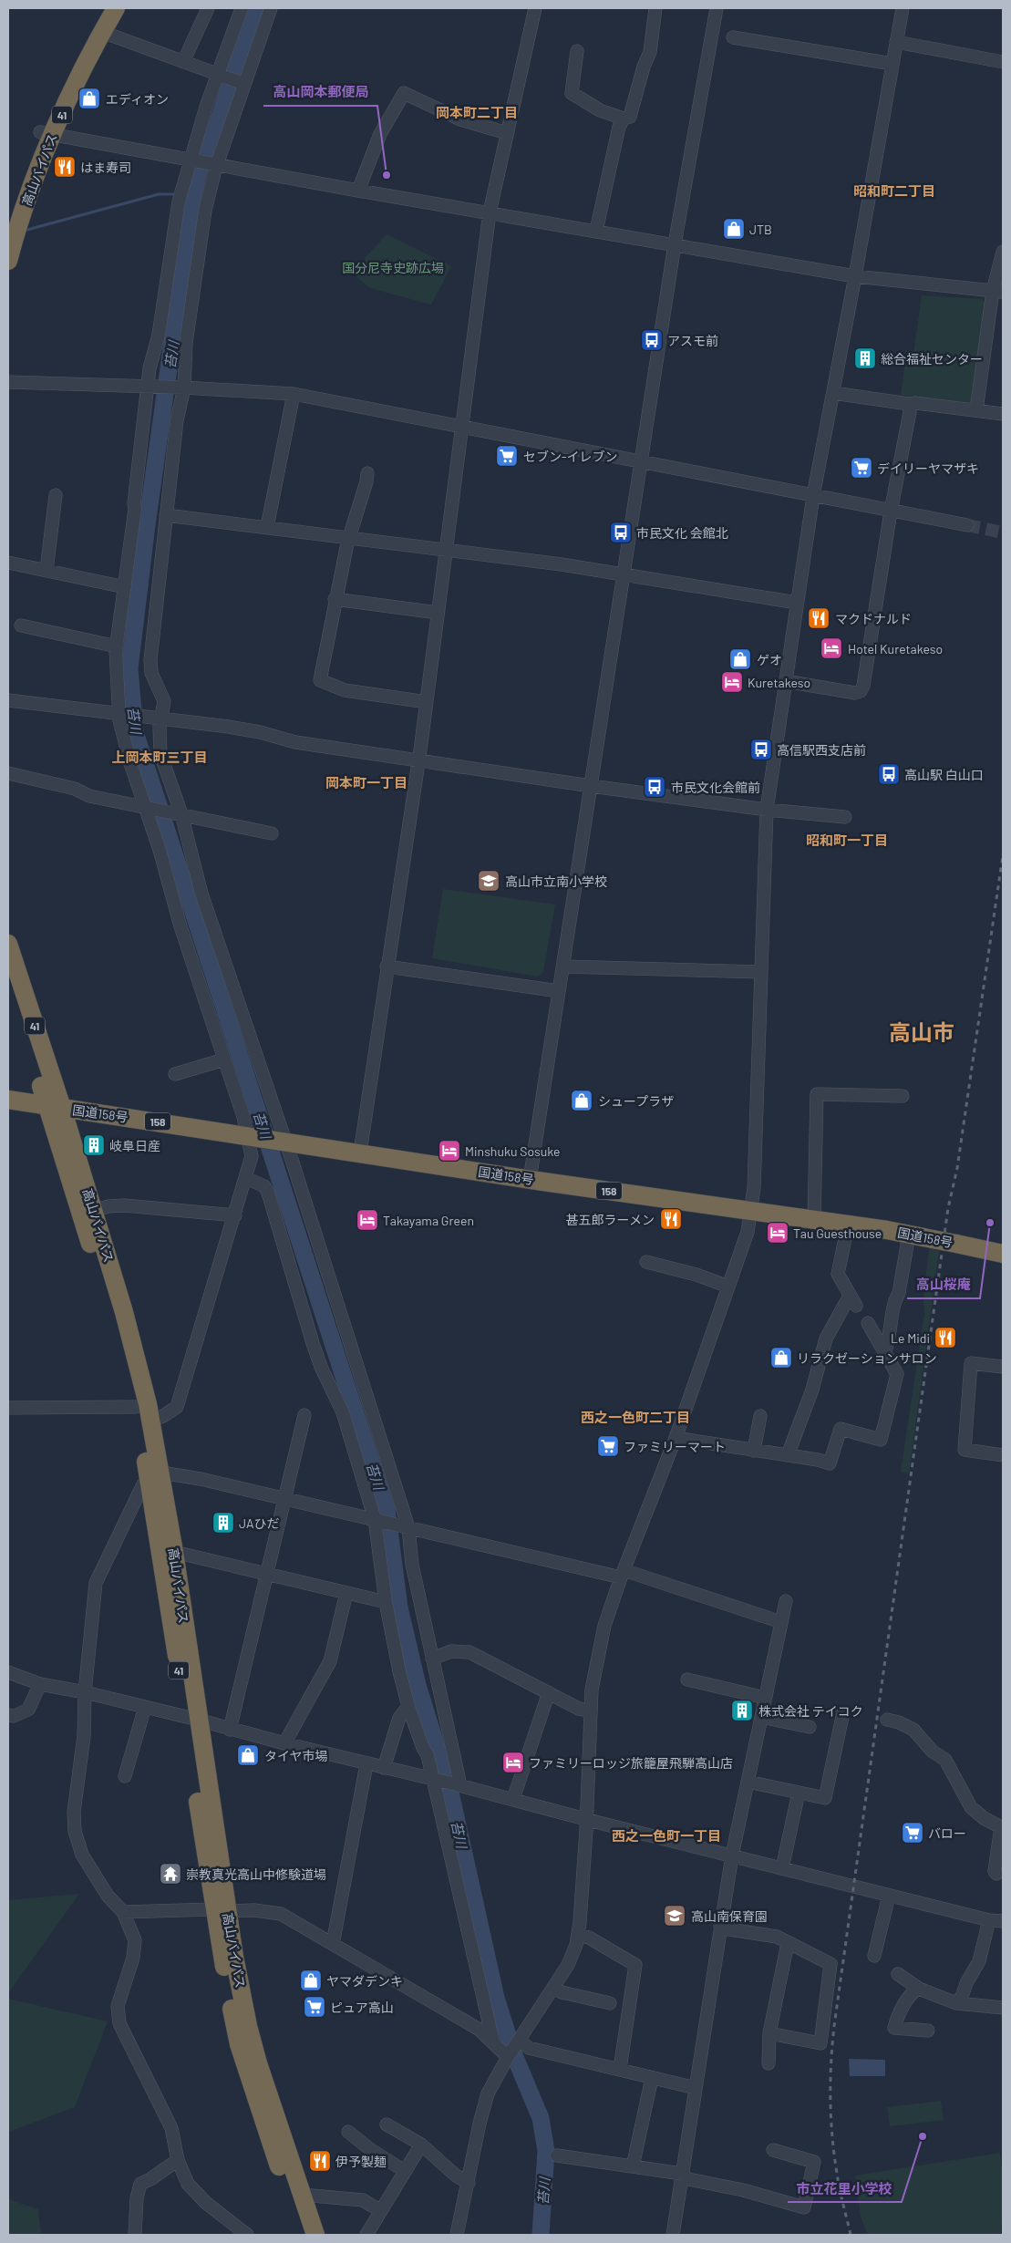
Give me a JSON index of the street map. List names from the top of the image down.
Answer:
{
  "streets": {
    "highway": [
      "41",
      "高山バイパス",
      "国道158号",
      "158"
    ]
  },
  "crossings": [
    ["高山バイパス", "国道158号"]
  ],
  "districts": [
    "岡本町二丁目",
    "昭和町二丁目",
    "上岡本町三丁目",
    "岡本町一丁目",
    "昭和町一丁目",
    "高山市",
    "西之一色町二丁目",
    "西之一色町一丁目"
  ],
  "water": ["苔川"],
  "parks": ["国分尼寺史跡広場"],
  "places": {
    "shop": [
      "エディオン",
      "JTB",
      "ゲオ",
      "シュープラザ",
      "リラクゼーションサロン",
      "タイヤ市場",
      "ヤマダデンキ"
    ],
    "restaurant": [
      "はま寿司",
      "マクドナルド",
      "甚五郎ラーメン",
      "Le Midi",
      "伊予製麺"
    ],
    "other": ["高山岡本郵便局", "高山桜庵", "市立花里小学校"],
    "bus stop": [
      "アスモ前",
      "市民文化 会館北",
      "高信駅西支店前",
      "高山駅 白山口",
      "市民文化会館前"
    ],
    "building": [
      "総合福祉センター",
      "岐阜日産",
      "JAひだ",
      "株式会社 テイコク"
    ],
    "supermarket": [
      "セブン-イレブン",
      "デイリーヤマザキ",
      "ファミリーマート",
      "バロー",
      "ピュア高山"
    ],
    "hotel": [
      "Hotel Kuretakeso",
      "Kuretakeso",
      "Minshuku Sosuke",
      "Takayama Green",
      "Tau Guesthouse",
      "ファミリーロッジ旅籠屋飛騨高山店"
    ],
    "school or university": ["高山市立南小学校", "高山南保育園"],
    "temple": ["崇教真光高山中修験道場"]
  }
}
